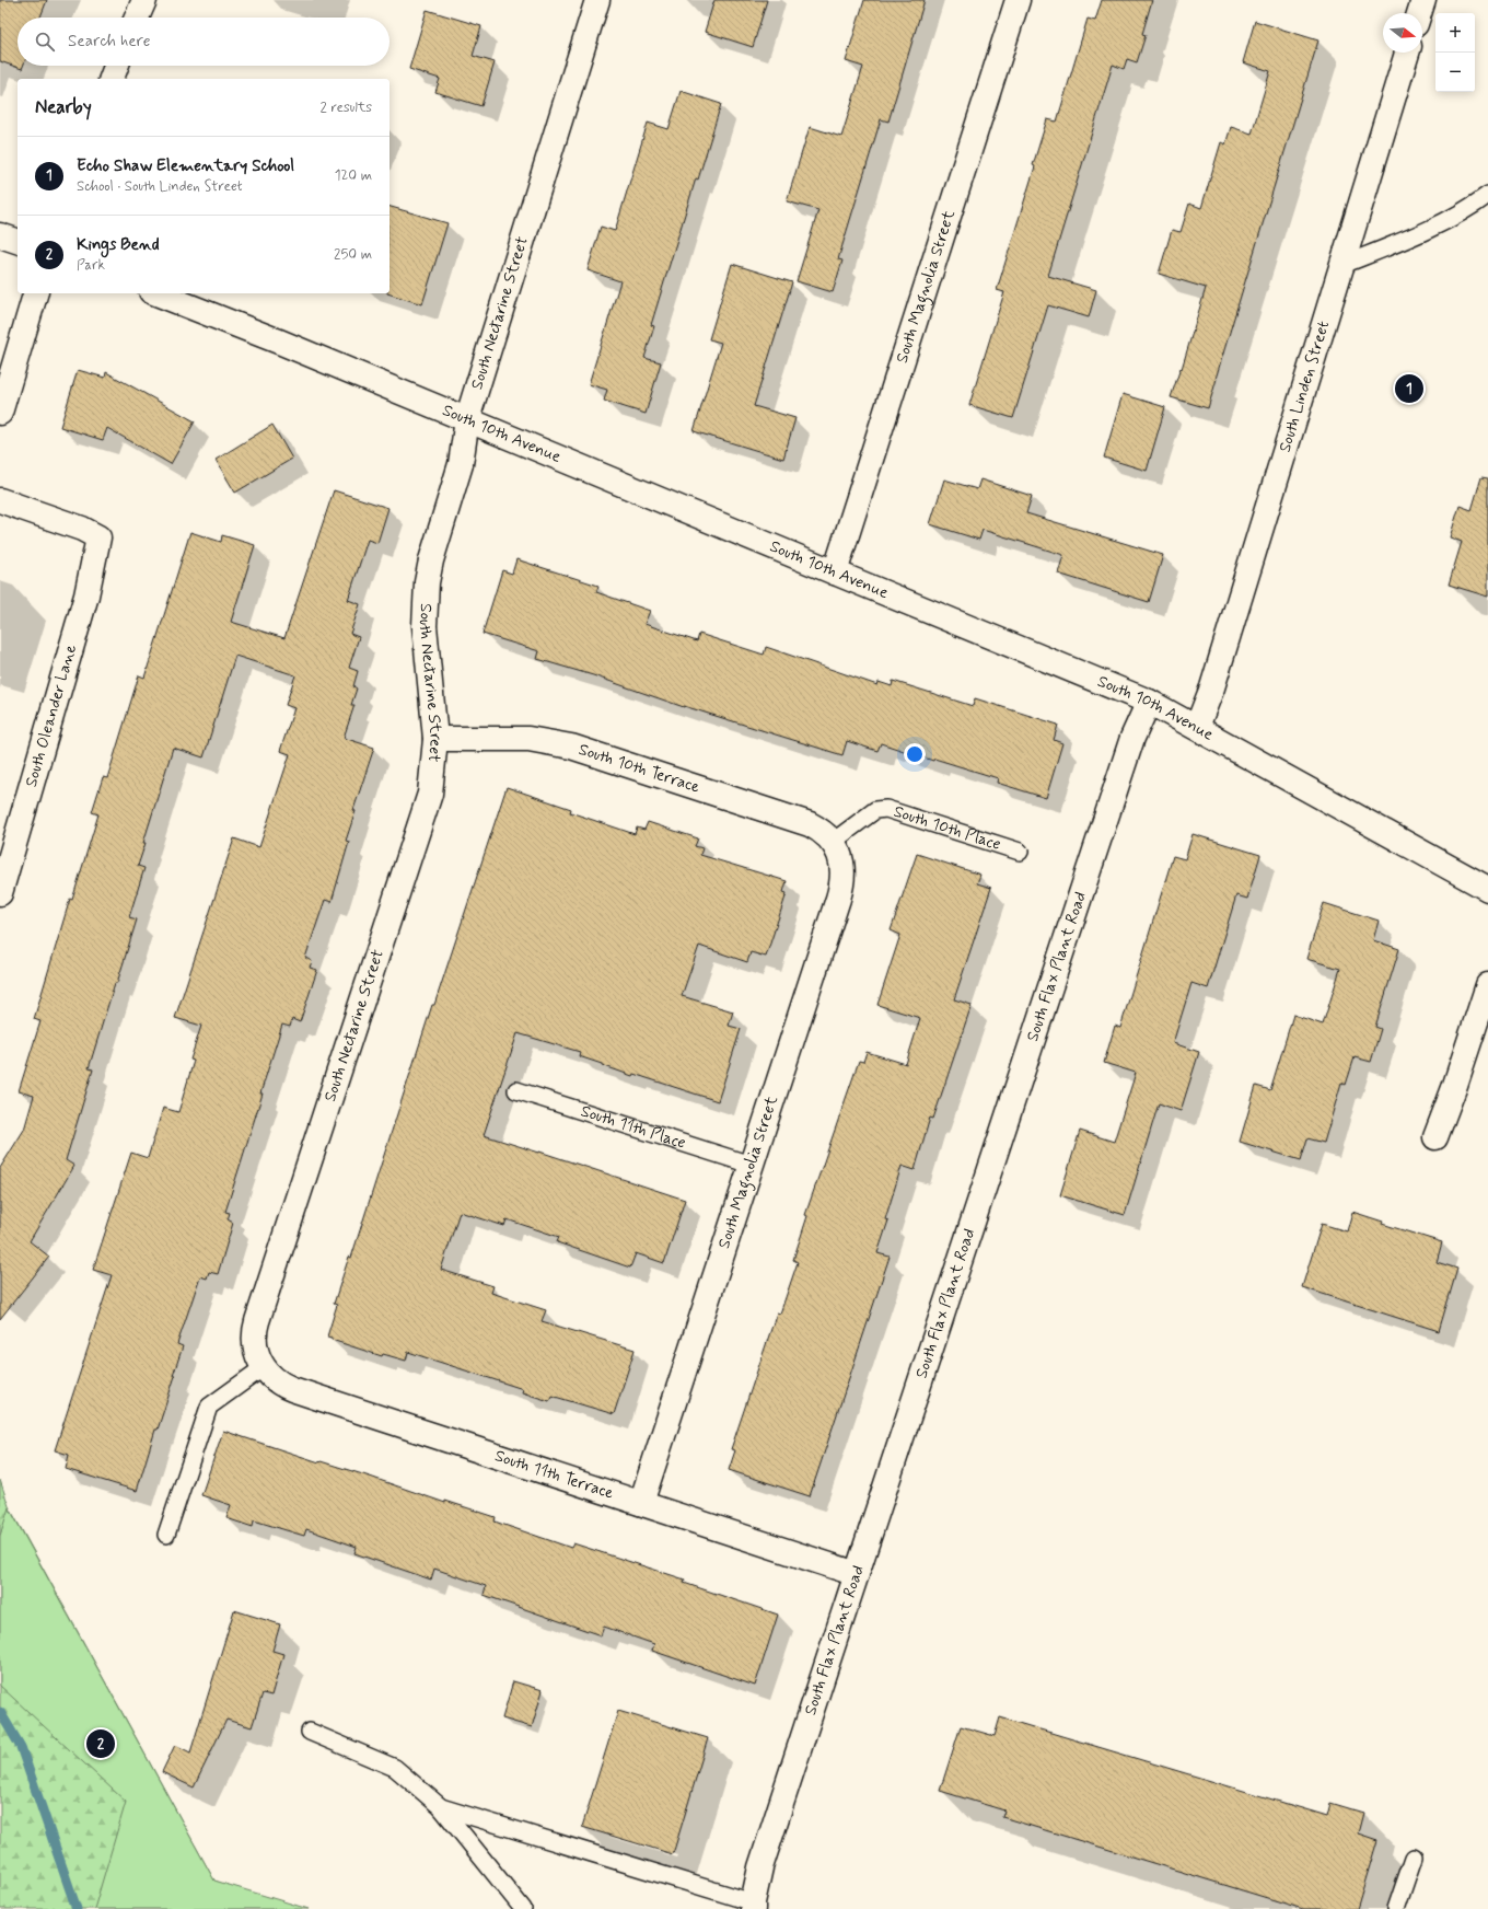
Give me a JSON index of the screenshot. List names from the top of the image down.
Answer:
{
  "streets": {
    "street": [
      "South Magnolia Street",
      "South Nectarine Street",
      "South Linden Street",
      "South 10th Avenue",
      "South Oleander Lane",
      "South 10th Terrace",
      "South Flax Plant Road",
      "South 11th Terrace"
    ],
    "lane": ["South 10th Place", "South 11th Place"]
  },
  "crossings": [
    ["South Magnolia Street", "South 10th Avenue"],
    ["South Magnolia Street", "South 10th Terrace"],
    ["South Magnolia Street", "South 10th Place"],
    ["South Magnolia Street", "South 11th Place"],
    ["South Magnolia Street", "South 11th Terrace"],
    ["South Nectarine Street", "South 10th Avenue"],
    ["South Nectarine Street", "South 10th Terrace"],
    ["South Nectarine Street", "South 11th Terrace"],
    ["South Linden Street", "South 10th Avenue"],
    ["South 10th Avenue", "South Flax Plant Road"],
    ["South 10th Terrace", "South 10th Place"],
    ["South Flax Plant Road", "South 11th Terrace"]
  ],
  "north": "right",
  "page": {
    "map_buttons": ["+", "−"],
    "search": "Search here",
    "heading": ["Nearby", "2 results"],
    "list": [
      {
        "mark": "1",
        "name": "Echo Shaw Elementary School",
        "note": "School · South Linden Street",
        "value": "120 m"
      },
      {
        "mark": "2",
        "name": "Kings Bend",
        "note": "Park",
        "value": "250 m"
      }
    ],
    "pins": ["1", "2"]
  }
}
